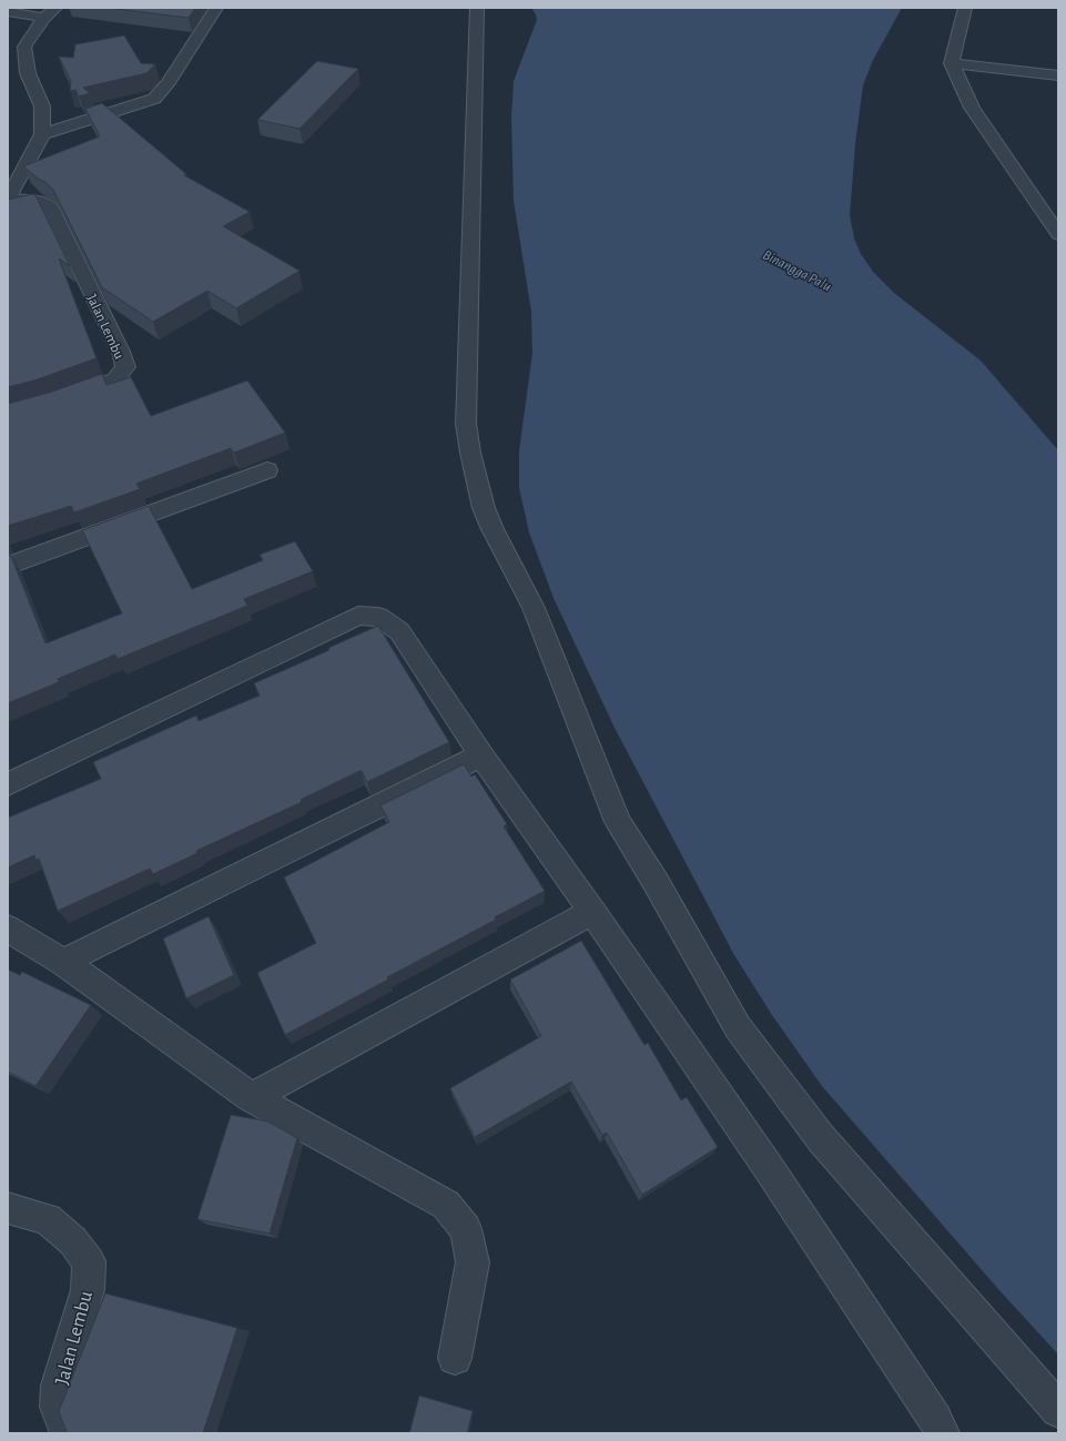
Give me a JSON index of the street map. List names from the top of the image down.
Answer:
{
  "streets": {
    "street": ["Jalan Lembu"]
  },
  "water": ["Binangga Palu"]
}
